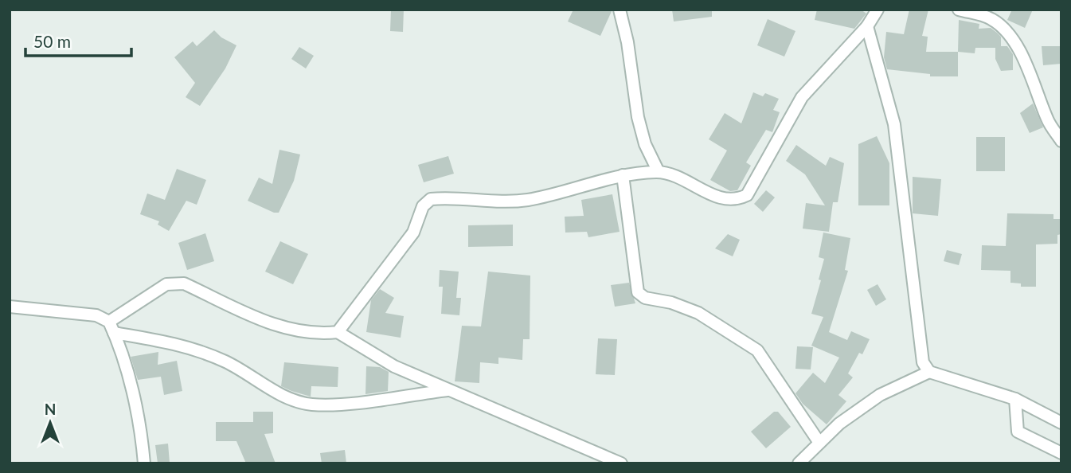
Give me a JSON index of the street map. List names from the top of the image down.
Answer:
{
  "scale_bar": "50 m",
  "north": "top"
}
